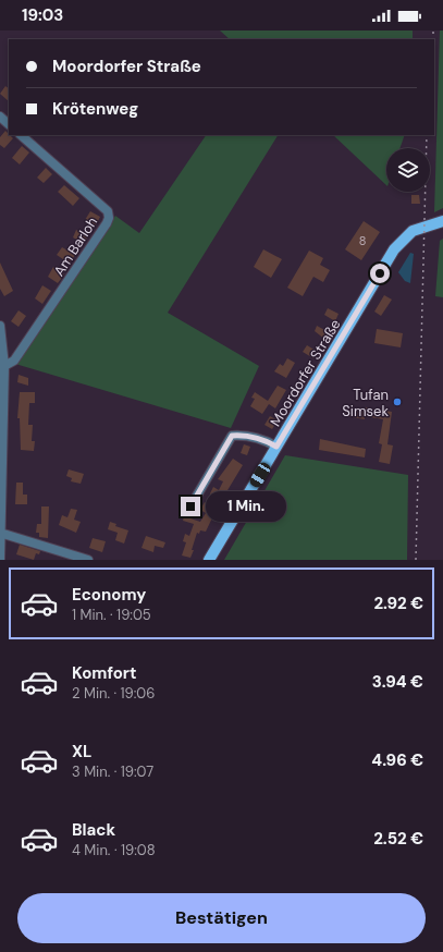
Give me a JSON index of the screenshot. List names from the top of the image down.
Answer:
{
  "streets": {
    "main road": ["Moordorfer Straße"],
    "street": ["Am Barloh"]
  },
  "places": ["Tufan Simsek"],
  "house_numbers": ["8"],
  "page": {
    "status": "19:03",
    "banner": ["Moordorfer Straße", "Krötenweg"],
    "bubble": "1 Min.",
    "list": [
      {
        "name": "Economy",
        "note": "1 Min. · 19:05",
        "value": "2.92 €"
      },
      {
        "name": "Komfort",
        "note": "2 Min. · 19:06",
        "value": "3.94 €"
      },
      {
        "name": "XL",
        "note": "3 Min. · 19:07",
        "value": "4.96 €"
      },
      {
        "name": "Black",
        "note": "4 Min. · 19:08",
        "value": "2.52 €"
      }
    ],
    "buttons": "Bestätigen"
  }
}
